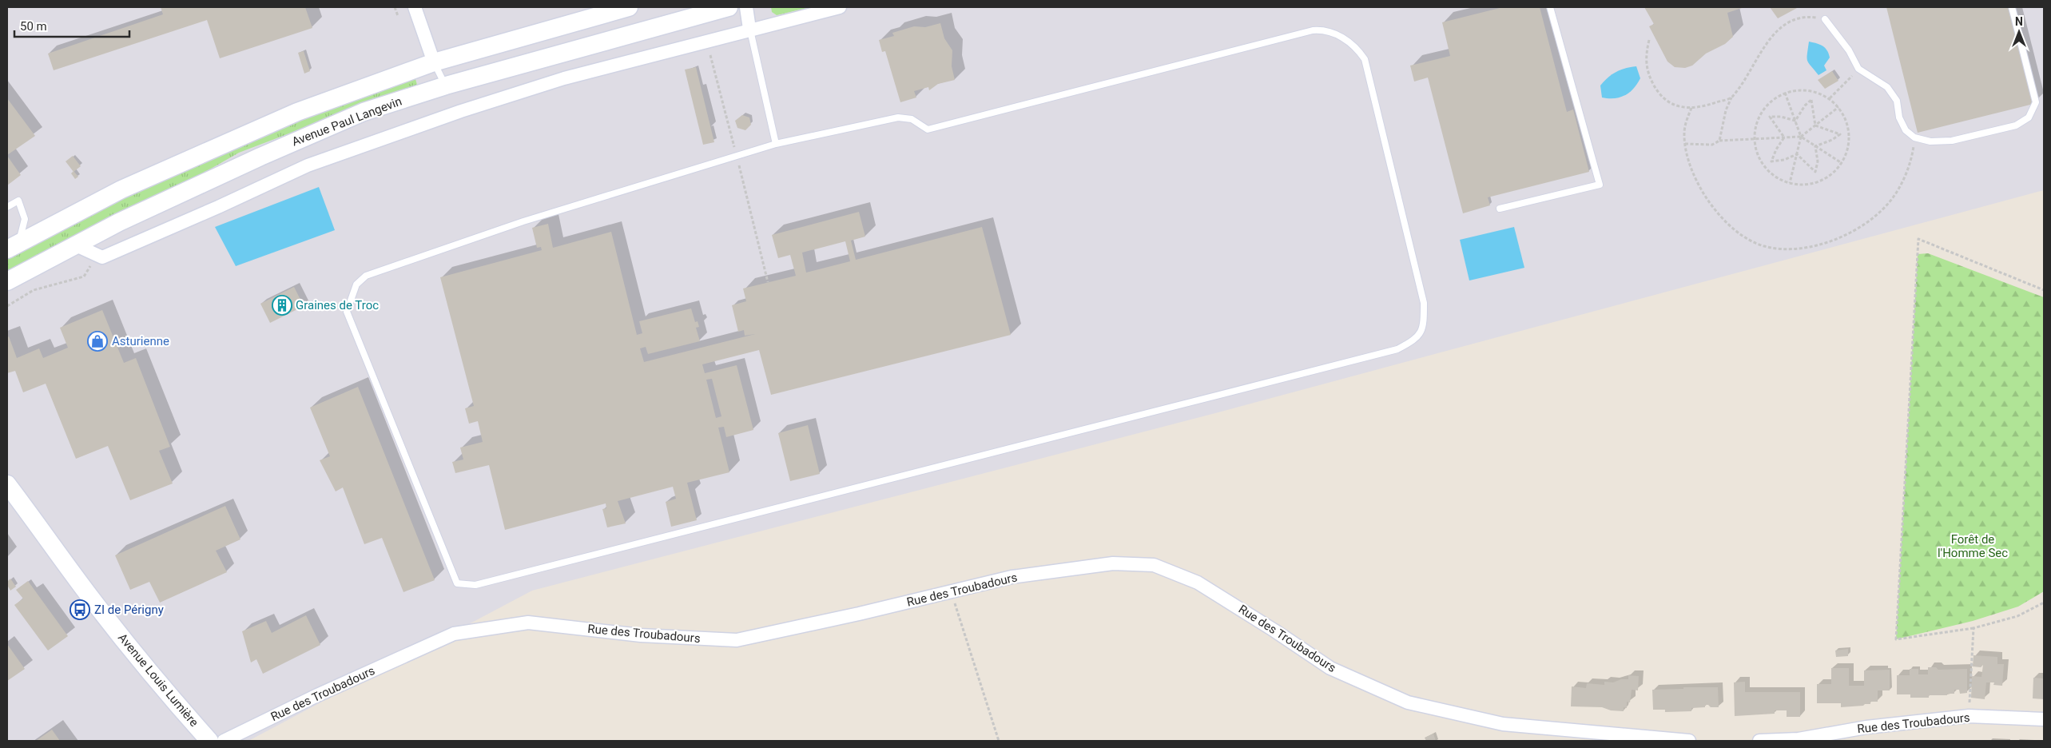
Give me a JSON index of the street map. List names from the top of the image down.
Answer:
{
  "streets": {
    "main road": ["Avenue Paul Langevin", "Avenue Louis Lumière"],
    "street": ["Rue des Troubadours"]
  },
  "parks": ["Forêt de l'Homme Sec"],
  "places": {
    "building": ["Graines de Troc"],
    "shop": ["Asturienne"],
    "bus stop": ["ZI de Périgny"]
  },
  "scale_bar": "50 m",
  "north": "top"
}
